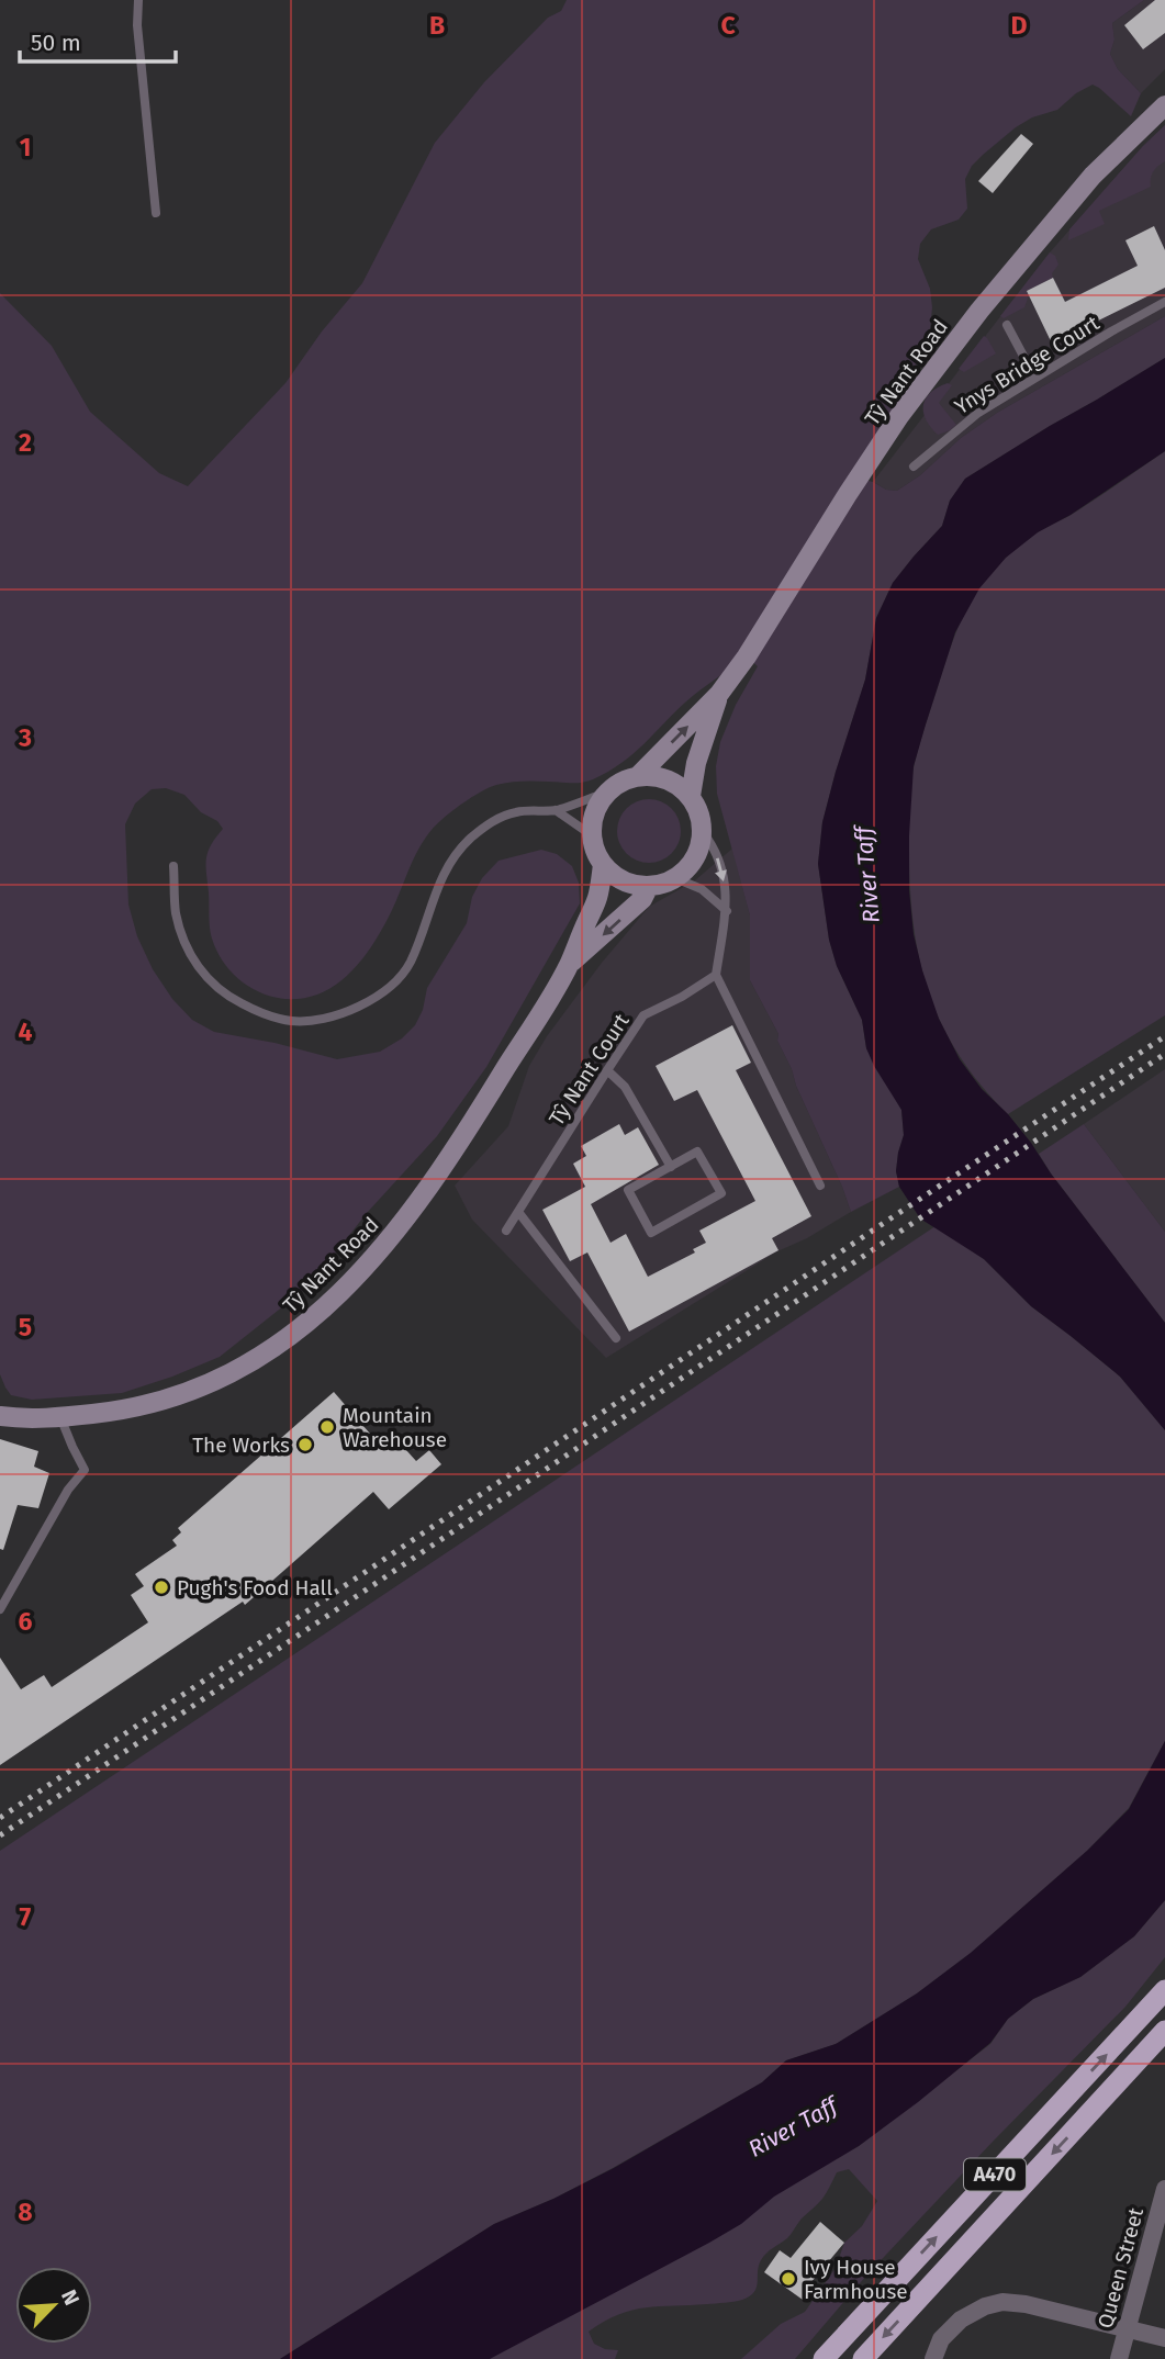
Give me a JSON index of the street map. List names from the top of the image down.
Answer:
{
  "streets": {
    "highway": ["A470"],
    "main road": ["Tŷ Nant Road"],
    "street": ["Queen Street"],
    "lane": ["Ynys Bridge Court", "Tŷ Nant Court"]
  },
  "water": ["River Taff"],
  "places": [
    "Mountain Warehouse",
    "The Works",
    "Pugh's Food Hall",
    "Ivy House Farmhouse"
  ],
  "scale_bar": "50 m",
  "north": "top right",
  "grid": {
    "columns": ["B", "C", "D"],
    "rows": [
      "1",
      "2",
      "3",
      "4",
      "5",
      "6",
      "7",
      "8"
    ]
  }
}
